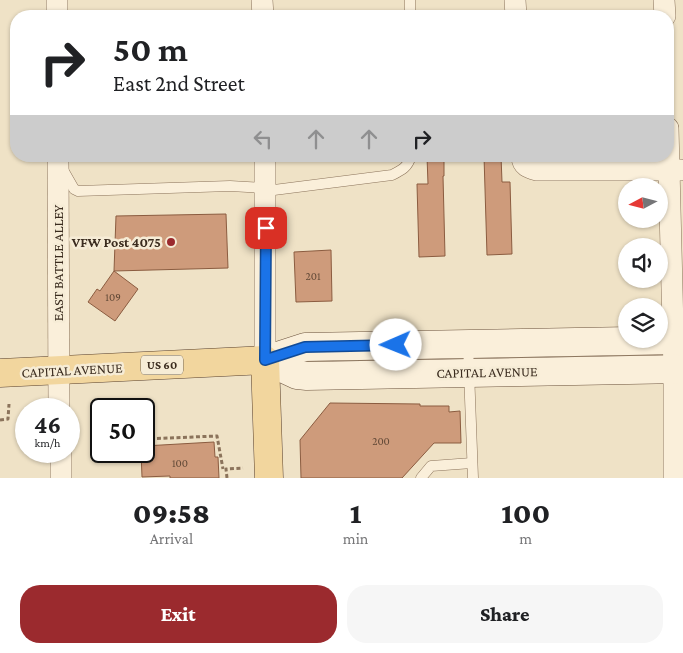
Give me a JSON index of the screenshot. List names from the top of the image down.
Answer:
{
  "streets": {
    "main road": ["US 60", "CAPITAL AVENUE"],
    "street": ["EAST BATTLE ALLEY"]
  },
  "crossings": [
    ["EAST BATTLE ALLEY", "CAPITAL AVENUE"]
  ],
  "places": ["VFW Post 4075"],
  "house_numbers": [
    "201",
    "109",
    "200",
    "100"
  ],
  "north": "left",
  "page": {
    "turn": ["50 m", "East 2nd Street"],
    "speed": "46 km/h",
    "limit": "50",
    "eta": [
      "09:58",
      "Arrival",
      "1",
      "min",
      "100",
      "m"
    ],
    "buttons": ["Exit", "Share"]
  }
}
